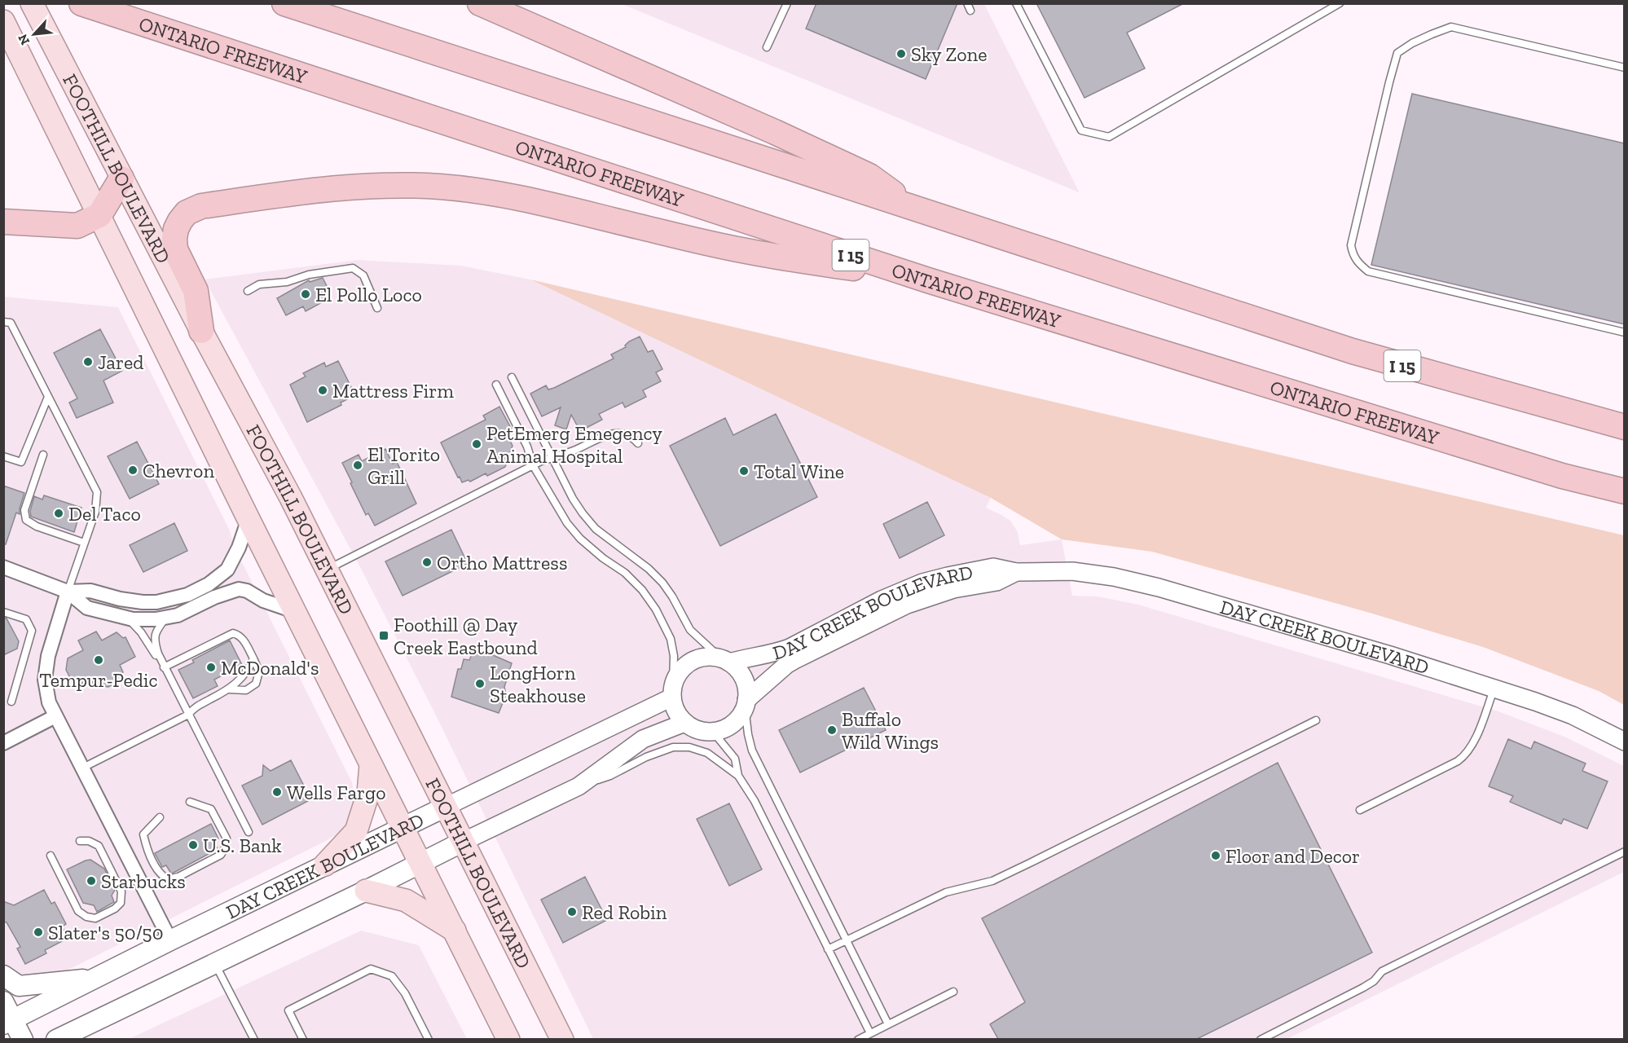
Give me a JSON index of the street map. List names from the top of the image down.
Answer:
{
  "streets": {
    "highway": ["ONTARIO FREEWAY", "I 15"],
    "main road": ["FOOTHILL BOULEVARD", "DAY CREEK BOULEVARD"]
  },
  "crossings": [
    ["FOOTHILL BOULEVARD", "DAY CREEK BOULEVARD"]
  ],
  "places": {
    "other": [
      "Sky Zone",
      "El Pollo Loco",
      "Jared",
      "Mattress Firm",
      "PetEmerg Emegency Animal Hospital",
      "El Torito Grill",
      "Chevron",
      "Total Wine",
      "Del Taco",
      "Ortho Mattress",
      "Tempur-Pedic",
      "McDonald's",
      "LongHorn Steakhouse",
      "Buffalo Wild Wings",
      "Wells Fargo",
      "U.S. Bank",
      "Floor and Decor",
      "Starbucks",
      "Red Robin",
      "Slater's 50/50"
    ],
    "transit": ["Foothill @ Day Creek Eastbound"]
  },
  "north": "bottom left"
}
